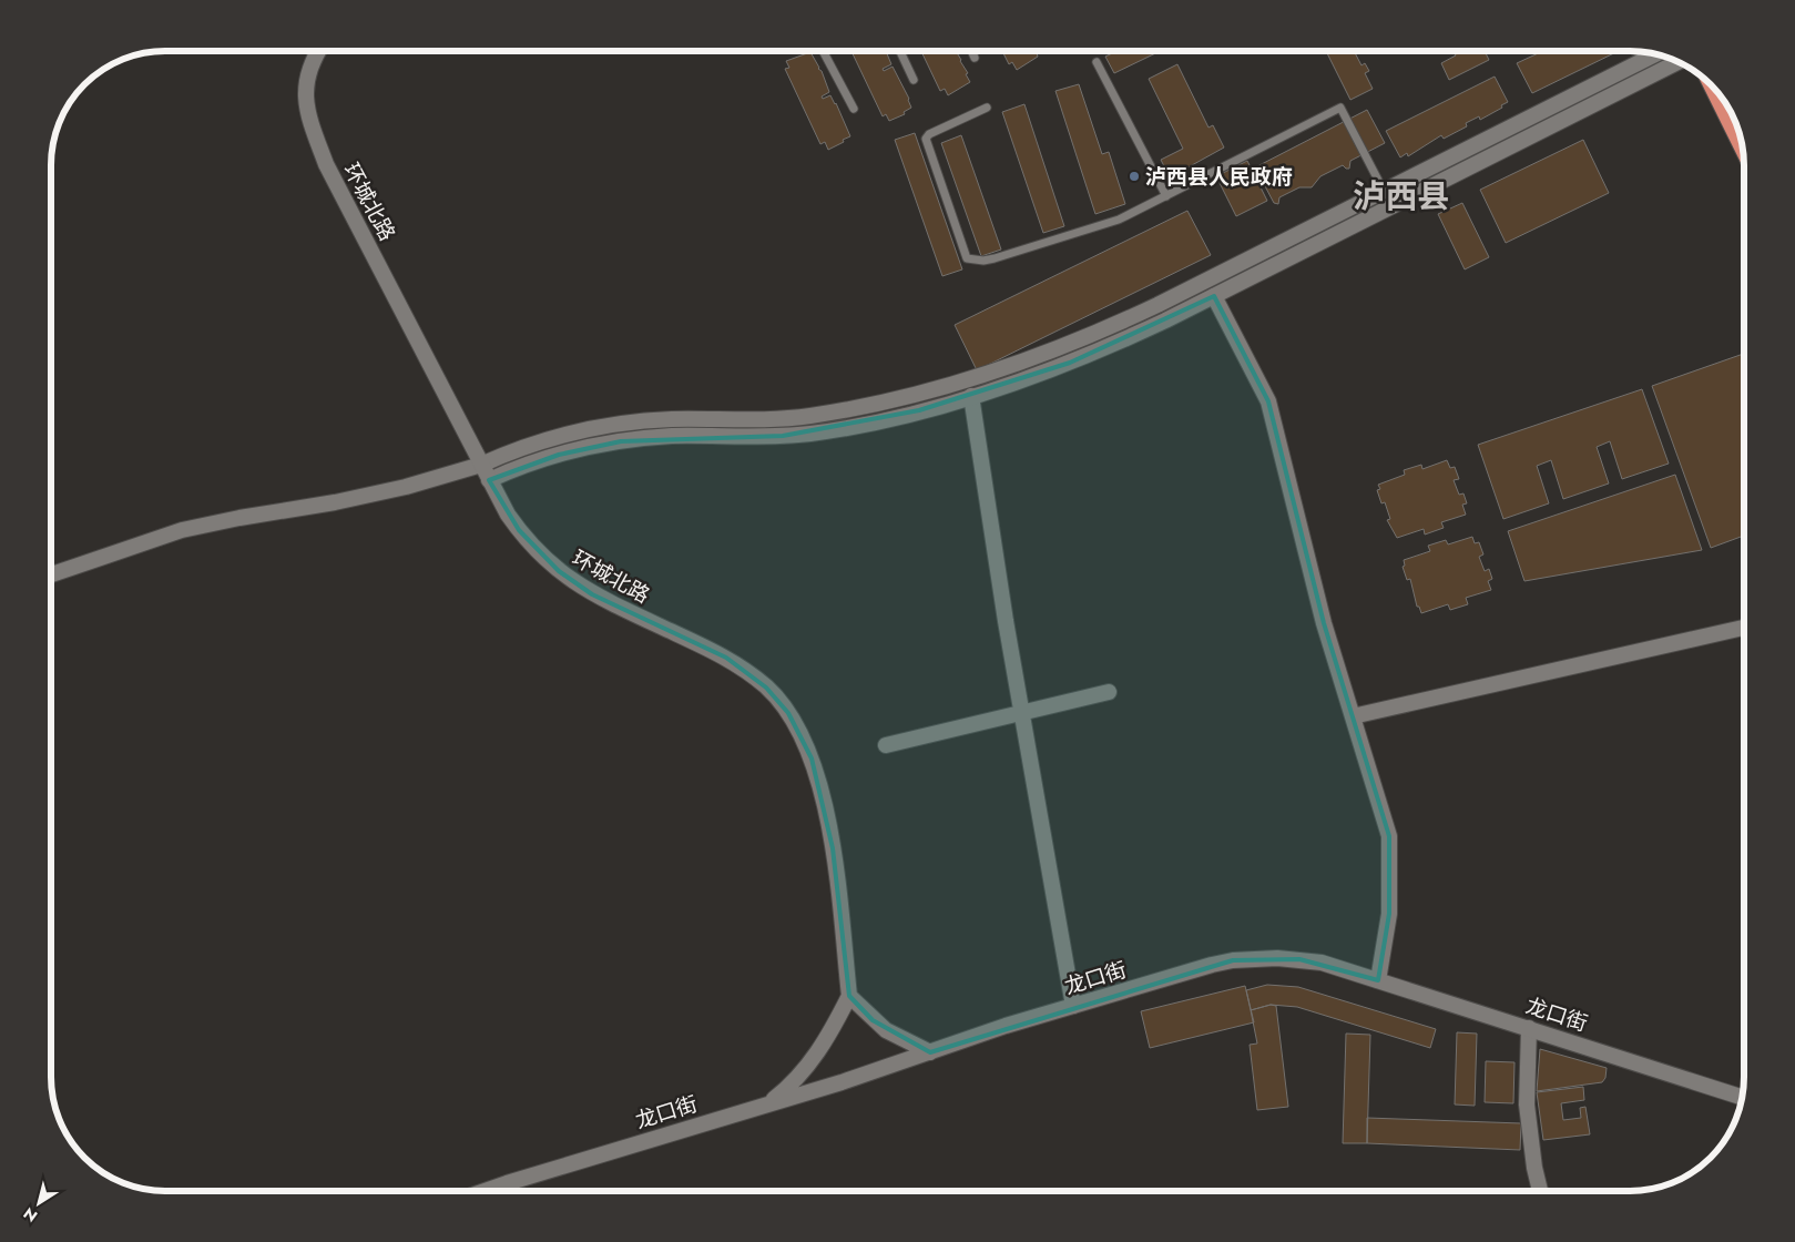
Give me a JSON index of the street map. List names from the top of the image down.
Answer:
{
  "streets": {
    "street": ["环城北路", "龙口街"]
  },
  "districts": ["泸西县"],
  "places": ["泸西县人民政府"],
  "north": "bottom left"
}
